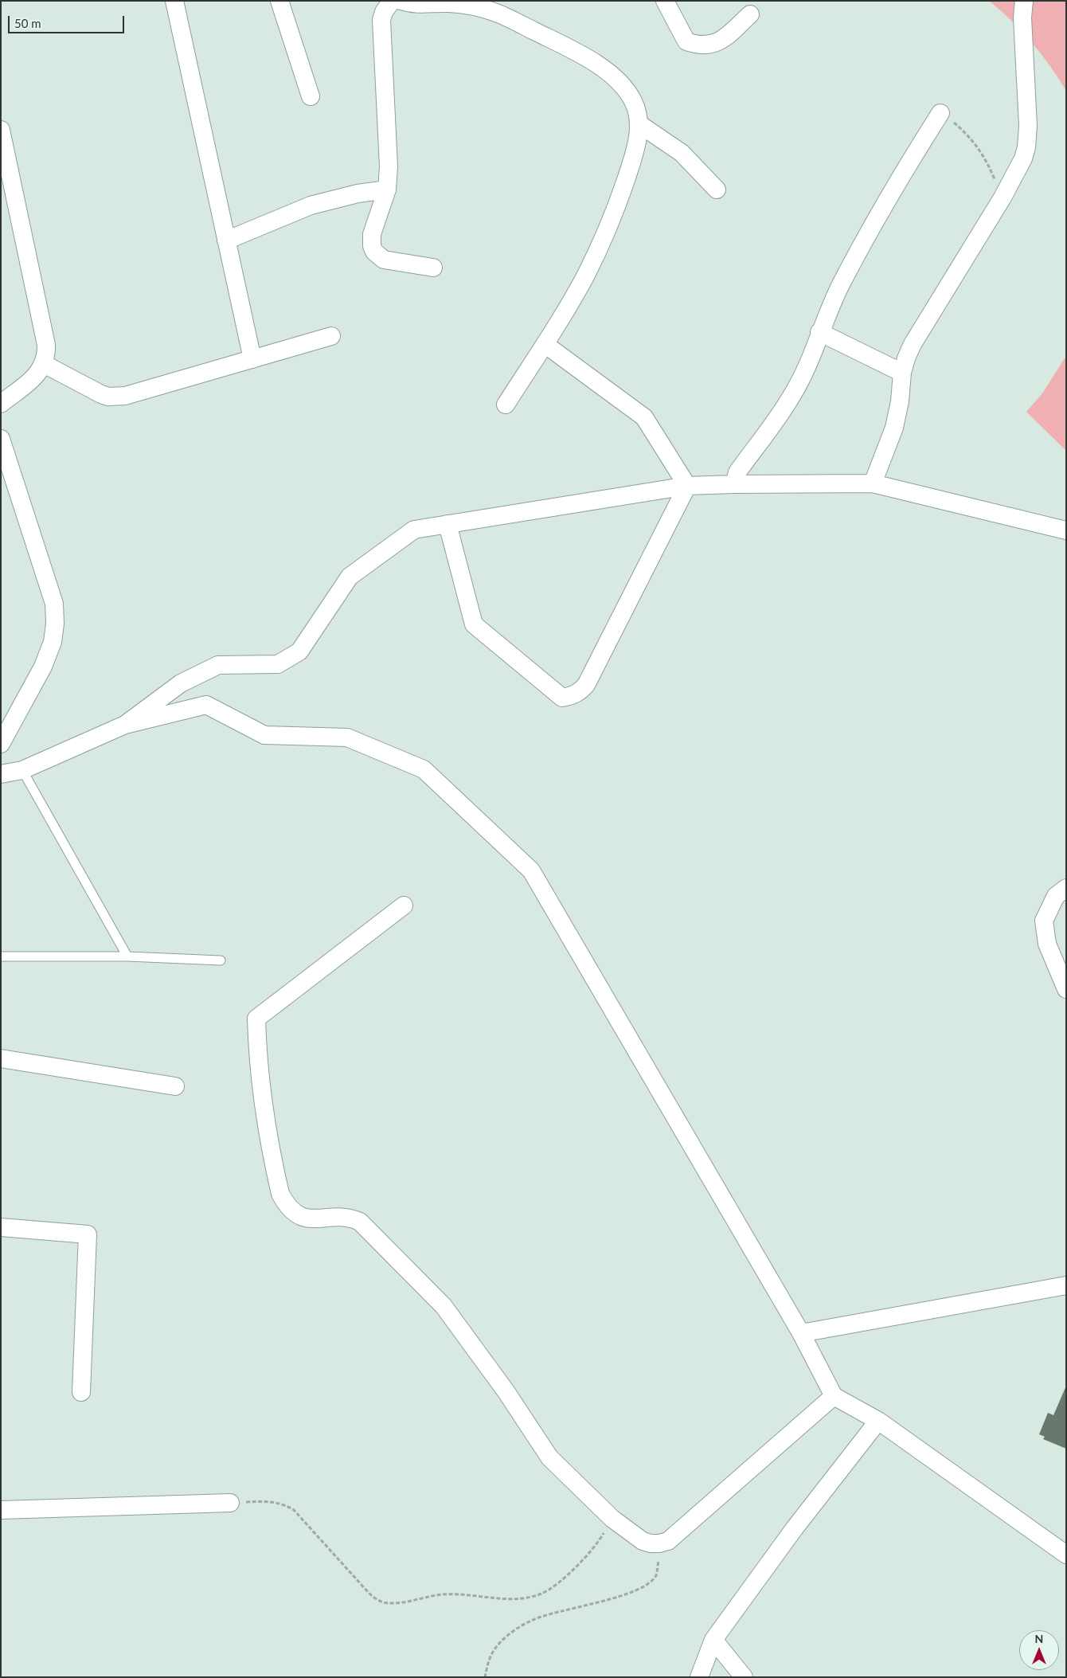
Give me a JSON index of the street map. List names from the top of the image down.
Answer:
{
  "scale_bar": "50 m",
  "north": "top"
}
